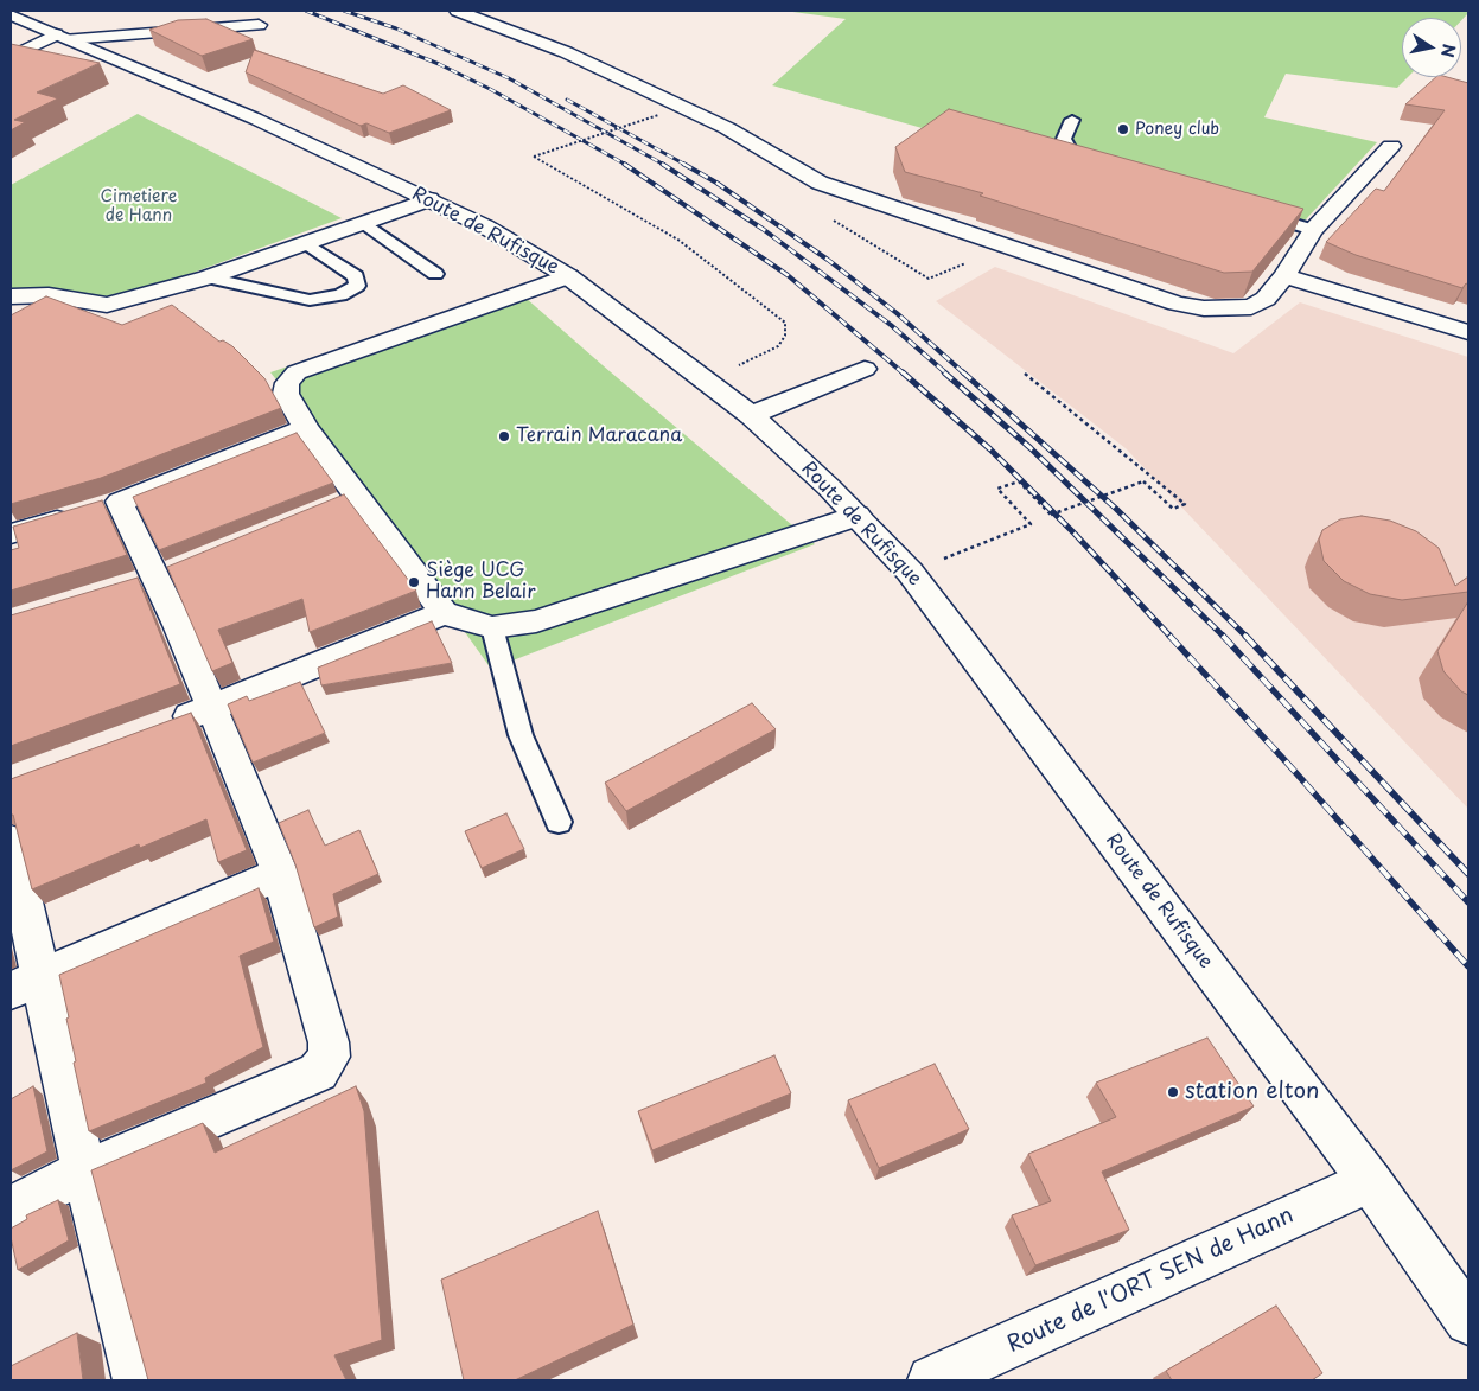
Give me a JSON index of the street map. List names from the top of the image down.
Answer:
{
  "streets": {
    "street": ["Route de Rufisque", "Route de l'ORT SEN de Hann"]
  },
  "crossings": [
    ["Route de Rufisque", "Route de l'ORT SEN de Hann"]
  ],
  "parks": ["Cimetiere de Hann"],
  "places": [
    "Poney club",
    "Terrain Maracana",
    "Siège UCG Hann Belair",
    "station elton"
  ],
  "north": "right"
}
